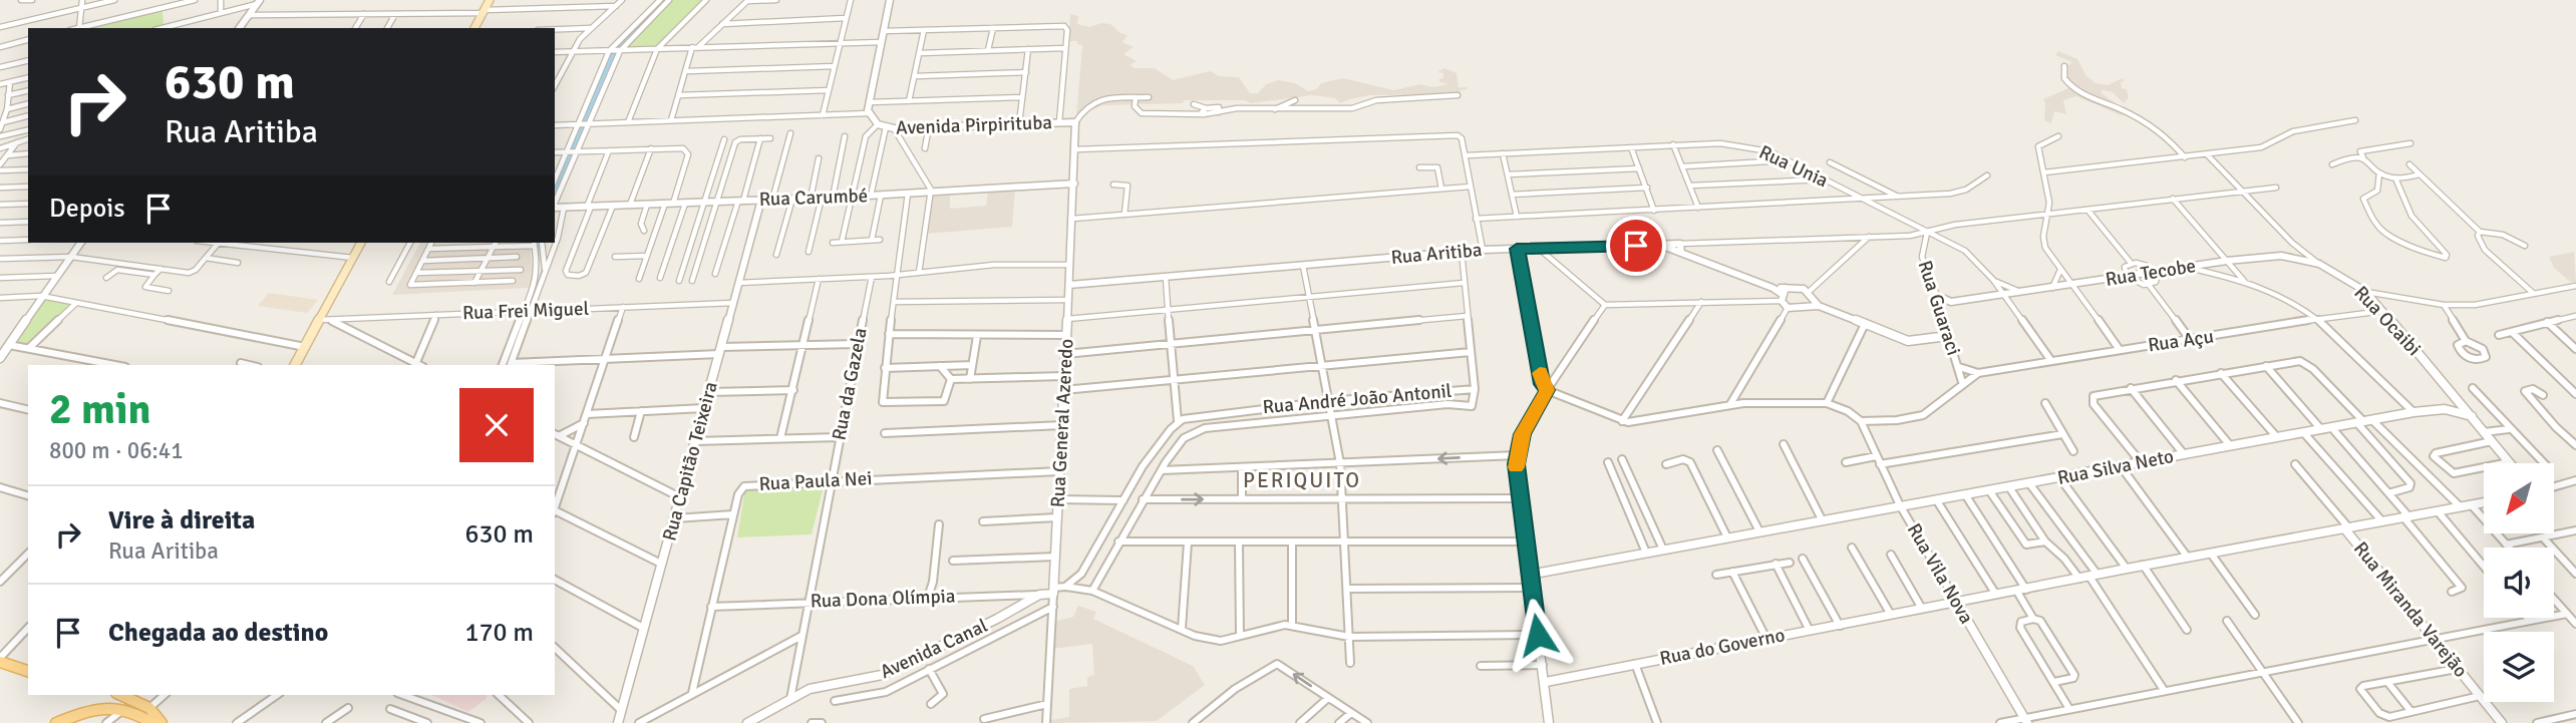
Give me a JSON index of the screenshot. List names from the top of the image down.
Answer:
{
  "streets": {
    "street": [
      "Avenida Pirpirituba",
      "Rua Unia",
      "Rua Carumbé",
      "Rua Aritiba",
      "Rua Tecobe",
      "Rua Guaraci",
      "Rua Frei Miguel",
      "Rua Ocaibi",
      "Rua Açu",
      "Rua da Gazela",
      "Rua André João Antonil",
      "Rua General Azeredo",
      "Rua Capitão Teixeira",
      "Rua Silva Neto",
      "Rua Paula Nei",
      "Rua Vila Nova",
      "Rua Dona Olímpia",
      "Rua Miranda Varejão",
      "Rua do Governo",
      "Avenida Canal"
    ]
  },
  "crossings": [
    ["Avenida Pirpirituba", "Rua General Azeredo"],
    ["Rua Unia", "Rua Aritiba"],
    ["Rua Unia", "Rua Tecobe"],
    ["Rua Unia", "Rua Guaraci"],
    ["Rua Unia", "Rua Açu"],
    ["Rua Carumbé", "Rua General Azeredo"],
    ["Rua Carumbé", "Rua Capitão Teixeira"],
    ["Rua Aritiba", "Rua Guaraci"],
    ["Rua Aritiba", "Rua Ocaibi"],
    ["Rua Aritiba", "Rua General Azeredo"],
    ["Rua Tecobe", "Rua Ocaibi"],
    ["Rua Guaraci", "Rua Açu"],
    ["Rua Frei Miguel", "Rua Capitão Teixeira"],
    ["Rua Ocaibi", "Rua Açu"],
    ["Rua Ocaibi", "Rua Silva Neto"],
    ["Rua Açu", "Rua Vila Nova"],
    ["Rua da Gazela", "Rua Paula Nei"],
    ["Rua da Gazela", "Rua Dona Olímpia"],
    ["Rua da Gazela", "Avenida Canal"],
    ["Rua General Azeredo", "Rua Paula Nei"],
    ["Rua General Azeredo", "Rua Dona Olímpia"],
    ["Rua General Azeredo", "Avenida Canal"],
    ["Rua Silva Neto", "Rua Vila Nova"],
    ["Rua Paula Nei", "Rua Dona Olímpia"],
    ["Rua Vila Nova", "Rua do Governo"],
    ["Rua Dona Olímpia", "Avenida Canal"],
    ["Rua Miranda Varejão", "Rua do Governo"]
  ],
  "districts": ["PERIQUITO"],
  "north": "bottom left",
  "page": {
    "turn": ["630 m", "Rua Aritiba"],
    "then": "Depois",
    "heading": ["2 min", "800 m · 06:41"],
    "list": [
      {
        "name": "Vire à direita",
        "note": "Rua Aritiba",
        "value": "630 m"
      },
      {
        "name": "Chegada ao destino",
        "value": "170 m"
      }
    ]
  }
}
